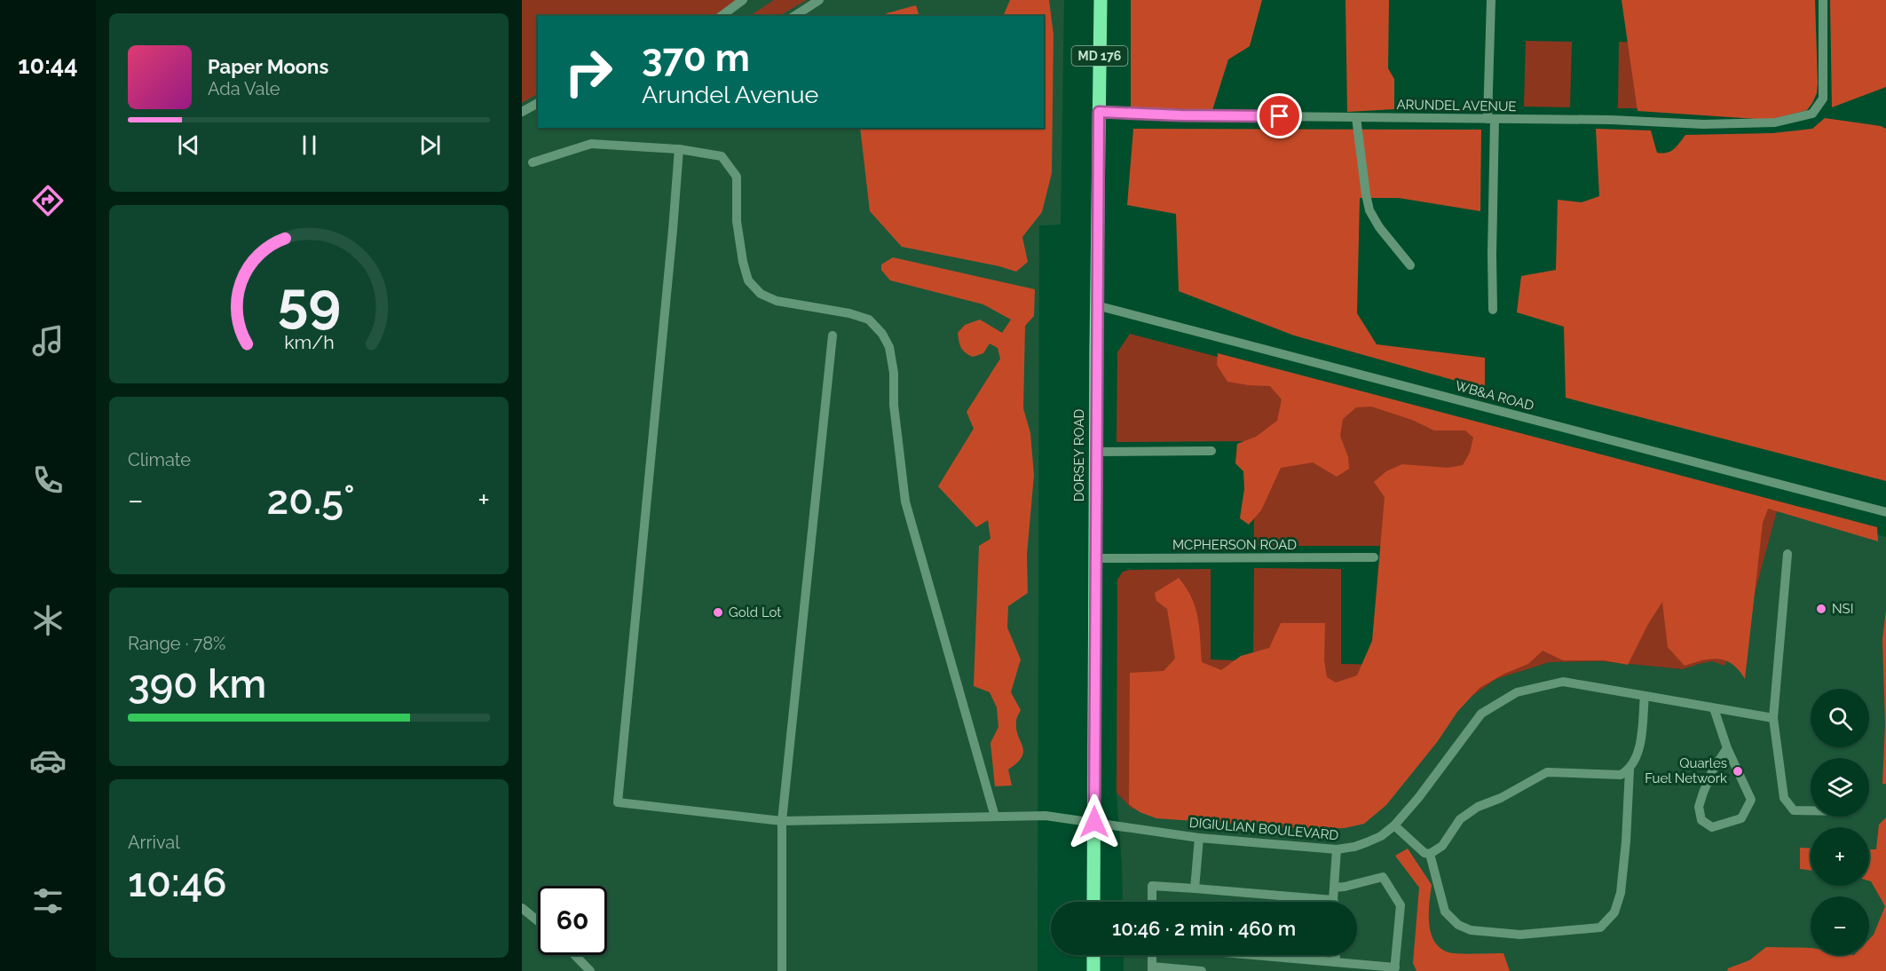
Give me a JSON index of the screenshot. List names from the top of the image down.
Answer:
{
  "streets": {
    "main road": ["MD 176", "DORSEY ROAD"],
    "street": [
      "ARUNDEL AVENUE",
      "WB&A ROAD",
      "MCPHERSON ROAD",
      "DIGIULIAN BOULEVARD"
    ]
  },
  "crossings": [
    ["ARUNDEL AVENUE", "DORSEY ROAD"],
    ["WB&A ROAD", "DORSEY ROAD"],
    ["DORSEY ROAD", "MCPHERSON ROAD"],
    ["DORSEY ROAD", "DIGIULIAN BOULEVARD"]
  ],
  "places": ["NSI", "Gold Lot", "Quarles Fuel Network"],
  "page": {
    "tabs": "10:44",
    "turn": ["370 m", "Arundel Avenue"],
    "song": ["Paper Moons", "Ada Vale"],
    "tile": [
      "Climate",
      ["Range · 78%", "390 km"],
      ["Arrival", "10:46"]
    ],
    "heat": ["−", "20.5°", "+"],
    "map_buttons": ["+", "−"],
    "limit": "60",
    "trip": "10:46 · 2 min · 460 m",
    "gauge": ["59", "km/h"]
  }
}
